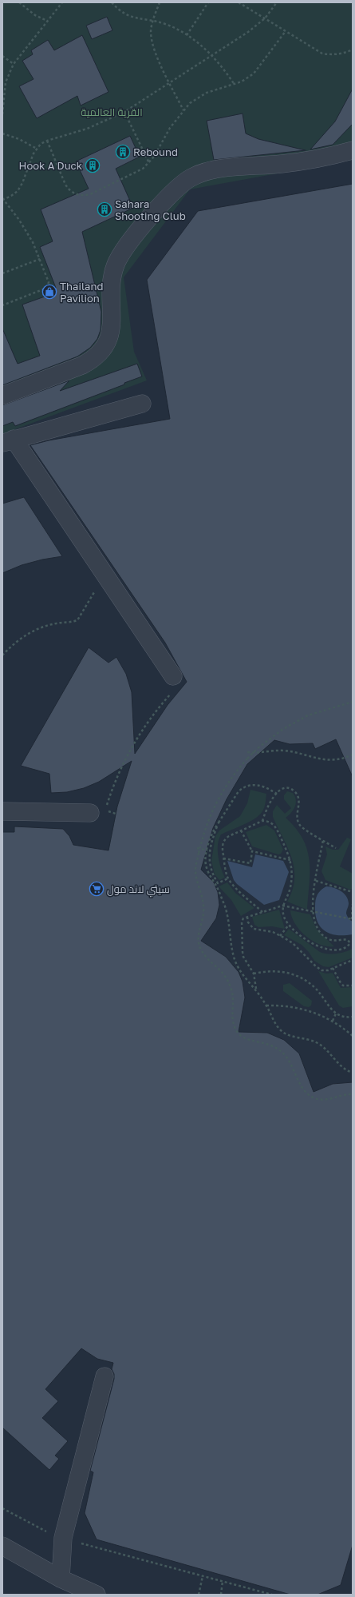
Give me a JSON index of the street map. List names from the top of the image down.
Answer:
{
  "parks": ["القرية العالمية"],
  "places": {
    "building": ["Rebound", "Hook A Duck", "Sahara Shooting Club"],
    "shop": ["Thailand Pavilion"],
    "supermarket": ["سيتي لاند مول"]
  }
}
